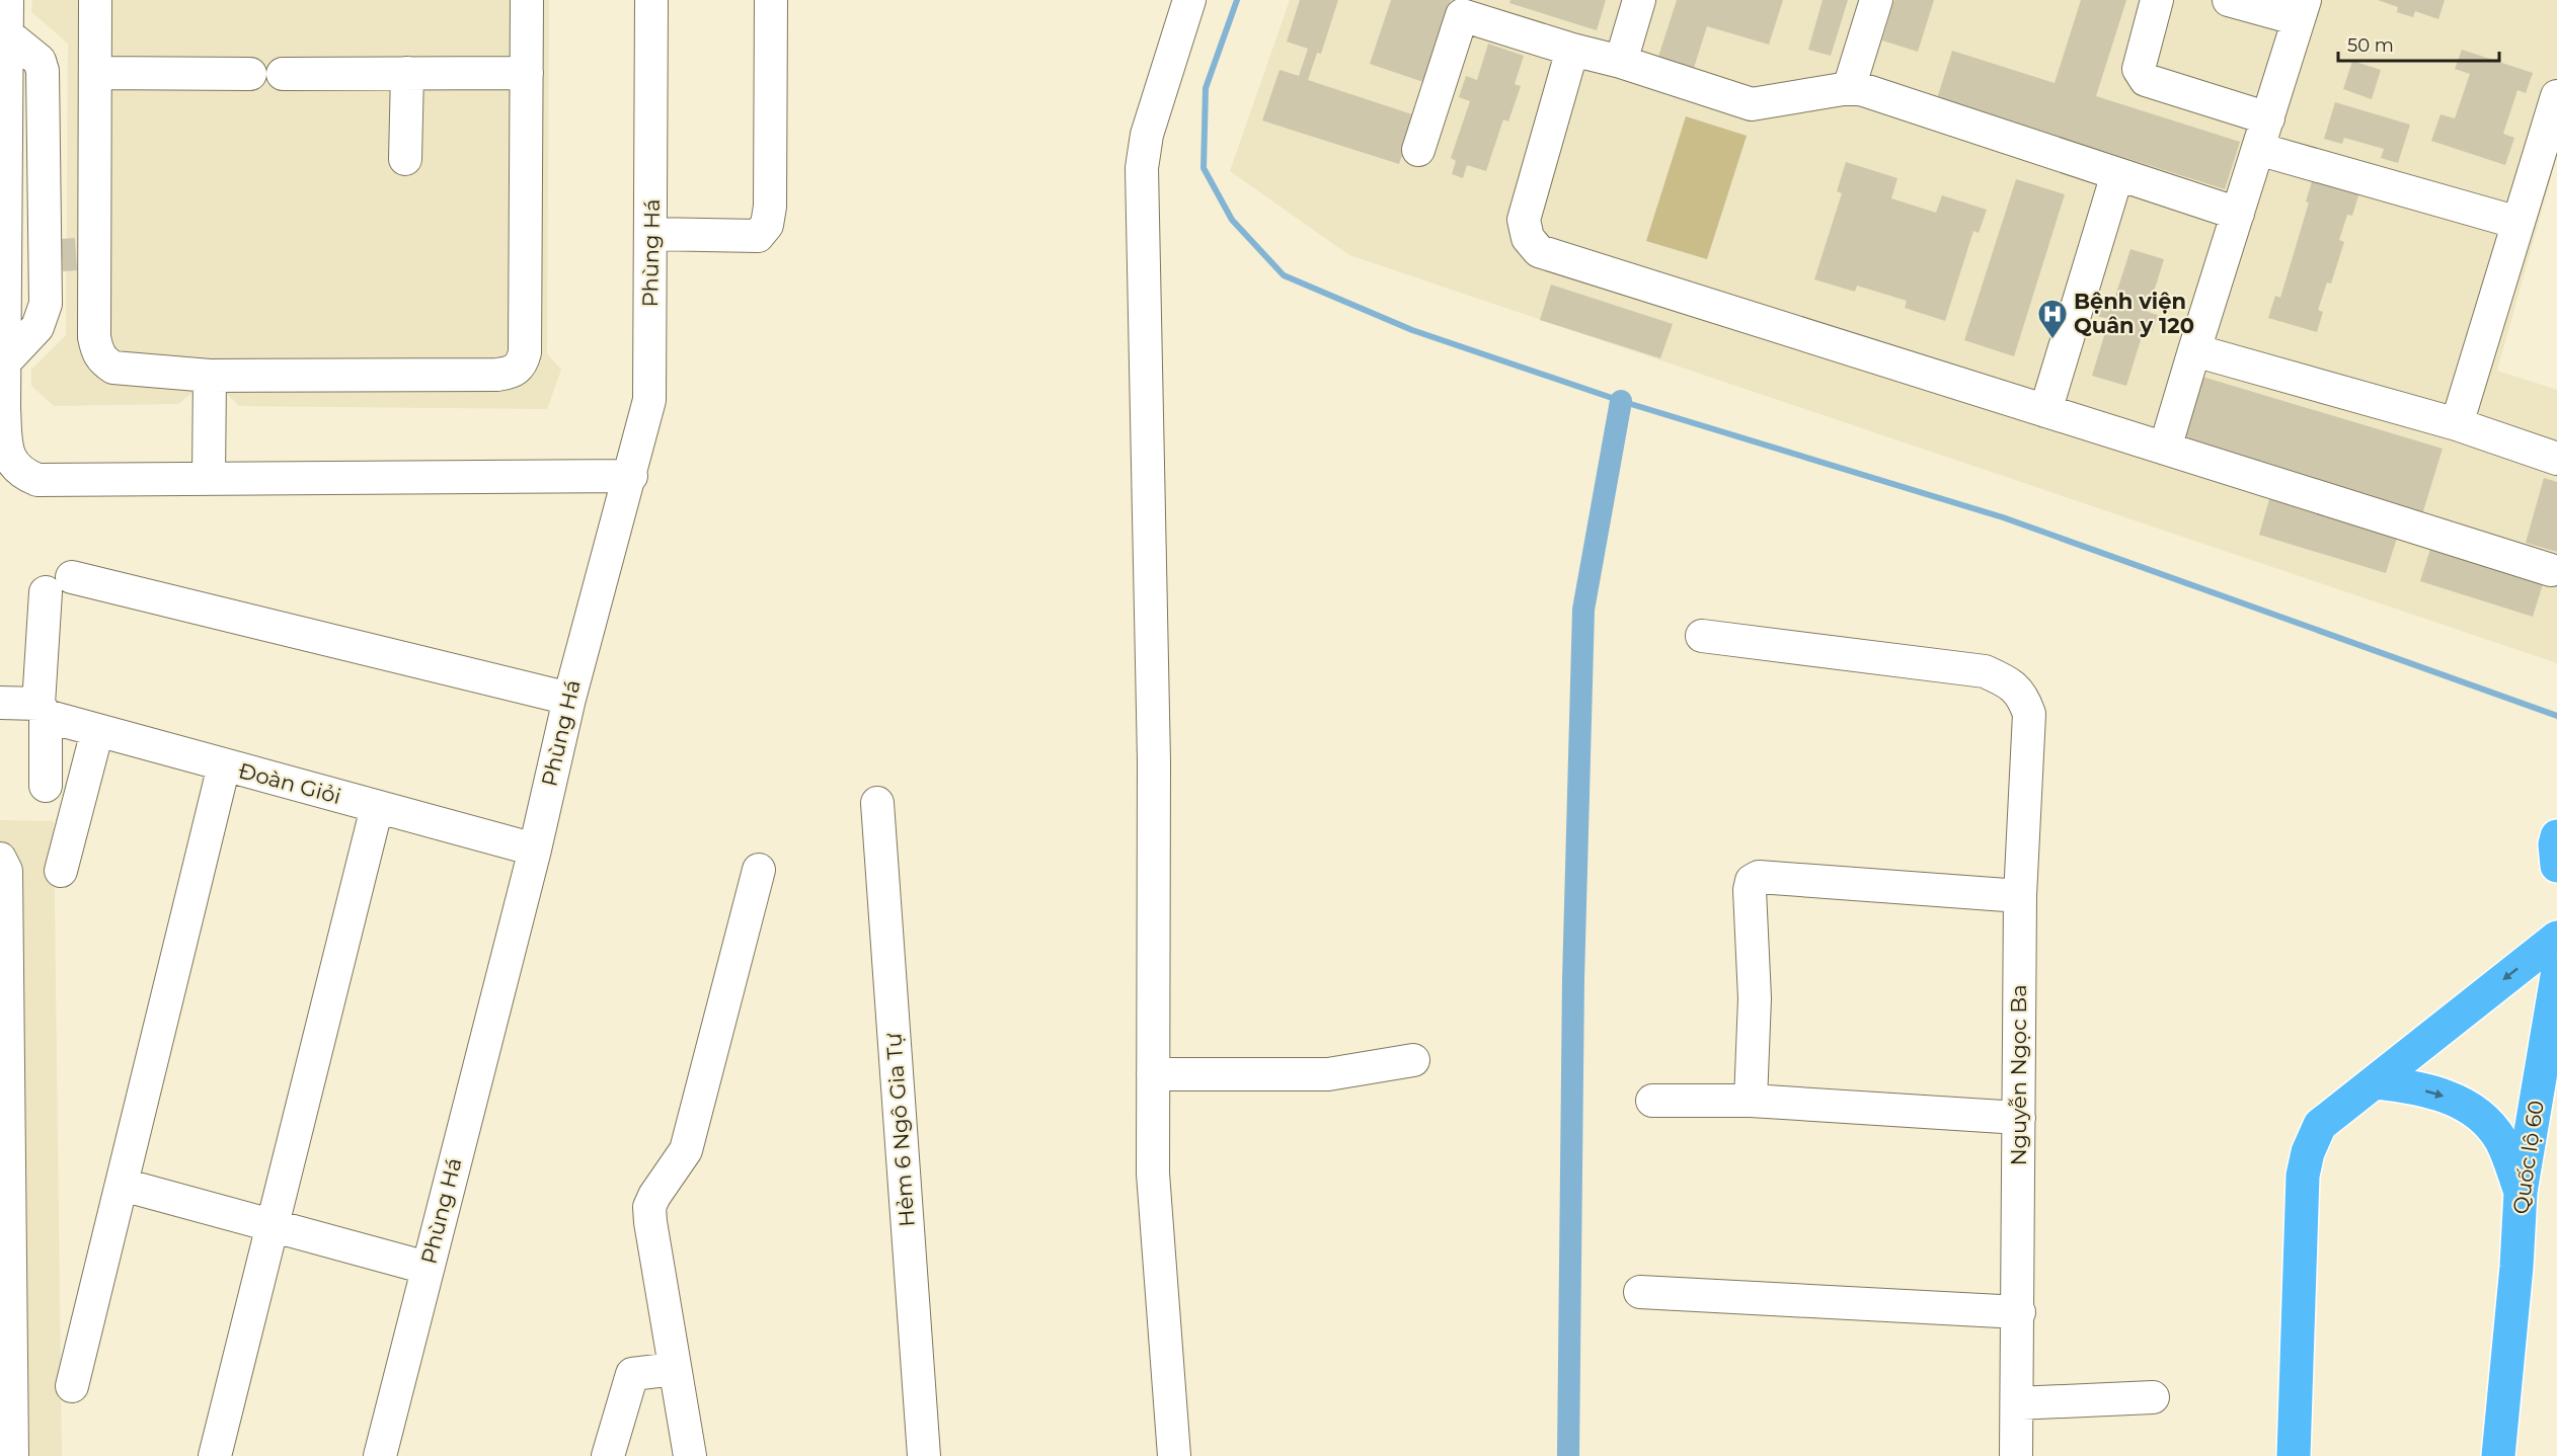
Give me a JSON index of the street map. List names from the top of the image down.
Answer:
{
  "streets": {
    "highway": ["Quốc lộ 60"],
    "street": [
      "Phùng Há",
      "Đoàn Giỏi",
      "Nguyễn Ngọc Ba",
      "Hẻm 6 Ngô Gia Tự"
    ]
  },
  "crossings": [
    ["Phùng Há", "Đoàn Giỏi"]
  ],
  "places": {
    "hospital": ["Bệnh viện Quân y 120"]
  },
  "scale_bar": "50 m"
}
